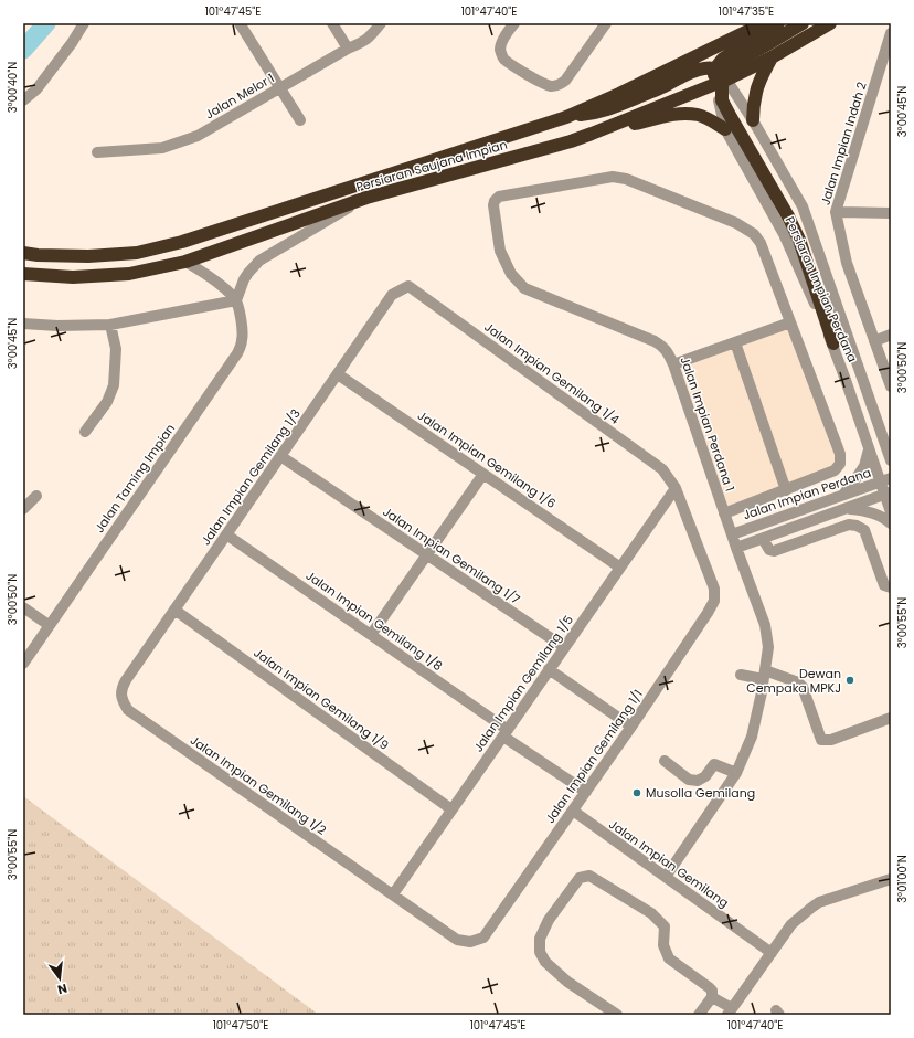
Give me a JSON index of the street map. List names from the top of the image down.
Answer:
{
  "streets": {
    "highway": ["Persiaran Saujana Impian"],
    "street": [
      "Jalan Melor 1",
      "Jalan Impian Indah 2",
      "Persiaran Impian Perdana",
      "Jalan Impian Gemilang 1/4",
      "Jalan Impian Perdana 1",
      "Jalan Impian Gemilang 1/6",
      "Jalan Impian Gemilang 1/3",
      "Jalan Taming Impian",
      "Jalan Impian Perdana",
      "Jalan Impian Gemilang 1/7",
      "Jalan Impian Gemilang 1/8",
      "Jalan Impian Gemilang 1/5",
      "Jalan Impian Gemilang 1/9",
      "Jalan Impian Gemilang 1/1",
      "Jalan Impian Gemilang 1/2",
      "Jalan Impian Gemilang"
    ]
  },
  "crossings": [
    ["Persiaran Saujana Impian", "Persiaran Impian Perdana"],
    ["Persiaran Impian Perdana", "Jalan Impian Perdana"],
    ["Jalan Impian Gemilang 1/4", "Jalan Impian Gemilang 1/3"],
    ["Jalan Impian Gemilang 1/4", "Jalan Impian Gemilang 1/5"],
    ["Jalan Impian Gemilang 1/4", "Jalan Impian Gemilang 1/1"],
    ["Jalan Impian Perdana 1", "Jalan Impian Perdana"],
    ["Jalan Impian Perdana 1", "Jalan Impian Gemilang"],
    ["Jalan Impian Gemilang 1/6", "Jalan Impian Gemilang 1/3"],
    ["Jalan Impian Gemilang 1/6", "Jalan Impian Gemilang 1/5"],
    ["Jalan Impian Gemilang 1/3", "Jalan Impian Gemilang 1/7"],
    ["Jalan Impian Gemilang 1/3", "Jalan Impian Gemilang 1/8"],
    ["Jalan Impian Gemilang 1/3", "Jalan Impian Gemilang 1/9"],
    ["Jalan Impian Gemilang 1/3", "Jalan Impian Gemilang 1/2"],
    ["Jalan Impian Gemilang 1/7", "Jalan Impian Gemilang 1/5"],
    ["Jalan Impian Gemilang 1/8", "Jalan Impian Gemilang 1/5"],
    ["Jalan Impian Gemilang 1/8", "Jalan Impian Gemilang 1/1"],
    ["Jalan Impian Gemilang 1/5", "Jalan Impian Gemilang 1/9"],
    ["Jalan Impian Gemilang 1/5", "Jalan Impian Gemilang 1/1"],
    ["Jalan Impian Gemilang 1/5", "Jalan Impian Gemilang 1/2"],
    ["Jalan Impian Gemilang 1/1", "Jalan Impian Gemilang 1/2"],
    ["Jalan Impian Gemilang 1/1", "Jalan Impian Gemilang"]
  ],
  "places": ["Dewan Cempaka MPKJ", "Musolla Gemilang"],
  "north": "bottom",
  "coordinates": [
    "101°47'45\"E",
    "101°47'40\"E",
    "101°47'35\"E",
    "3°00'40\"N",
    "3°00'45\"N",
    "3°00'50\"N",
    "3°00'55\"N",
    "3°01'00\"N",
    "101°47'50\"E"
  ]
}
